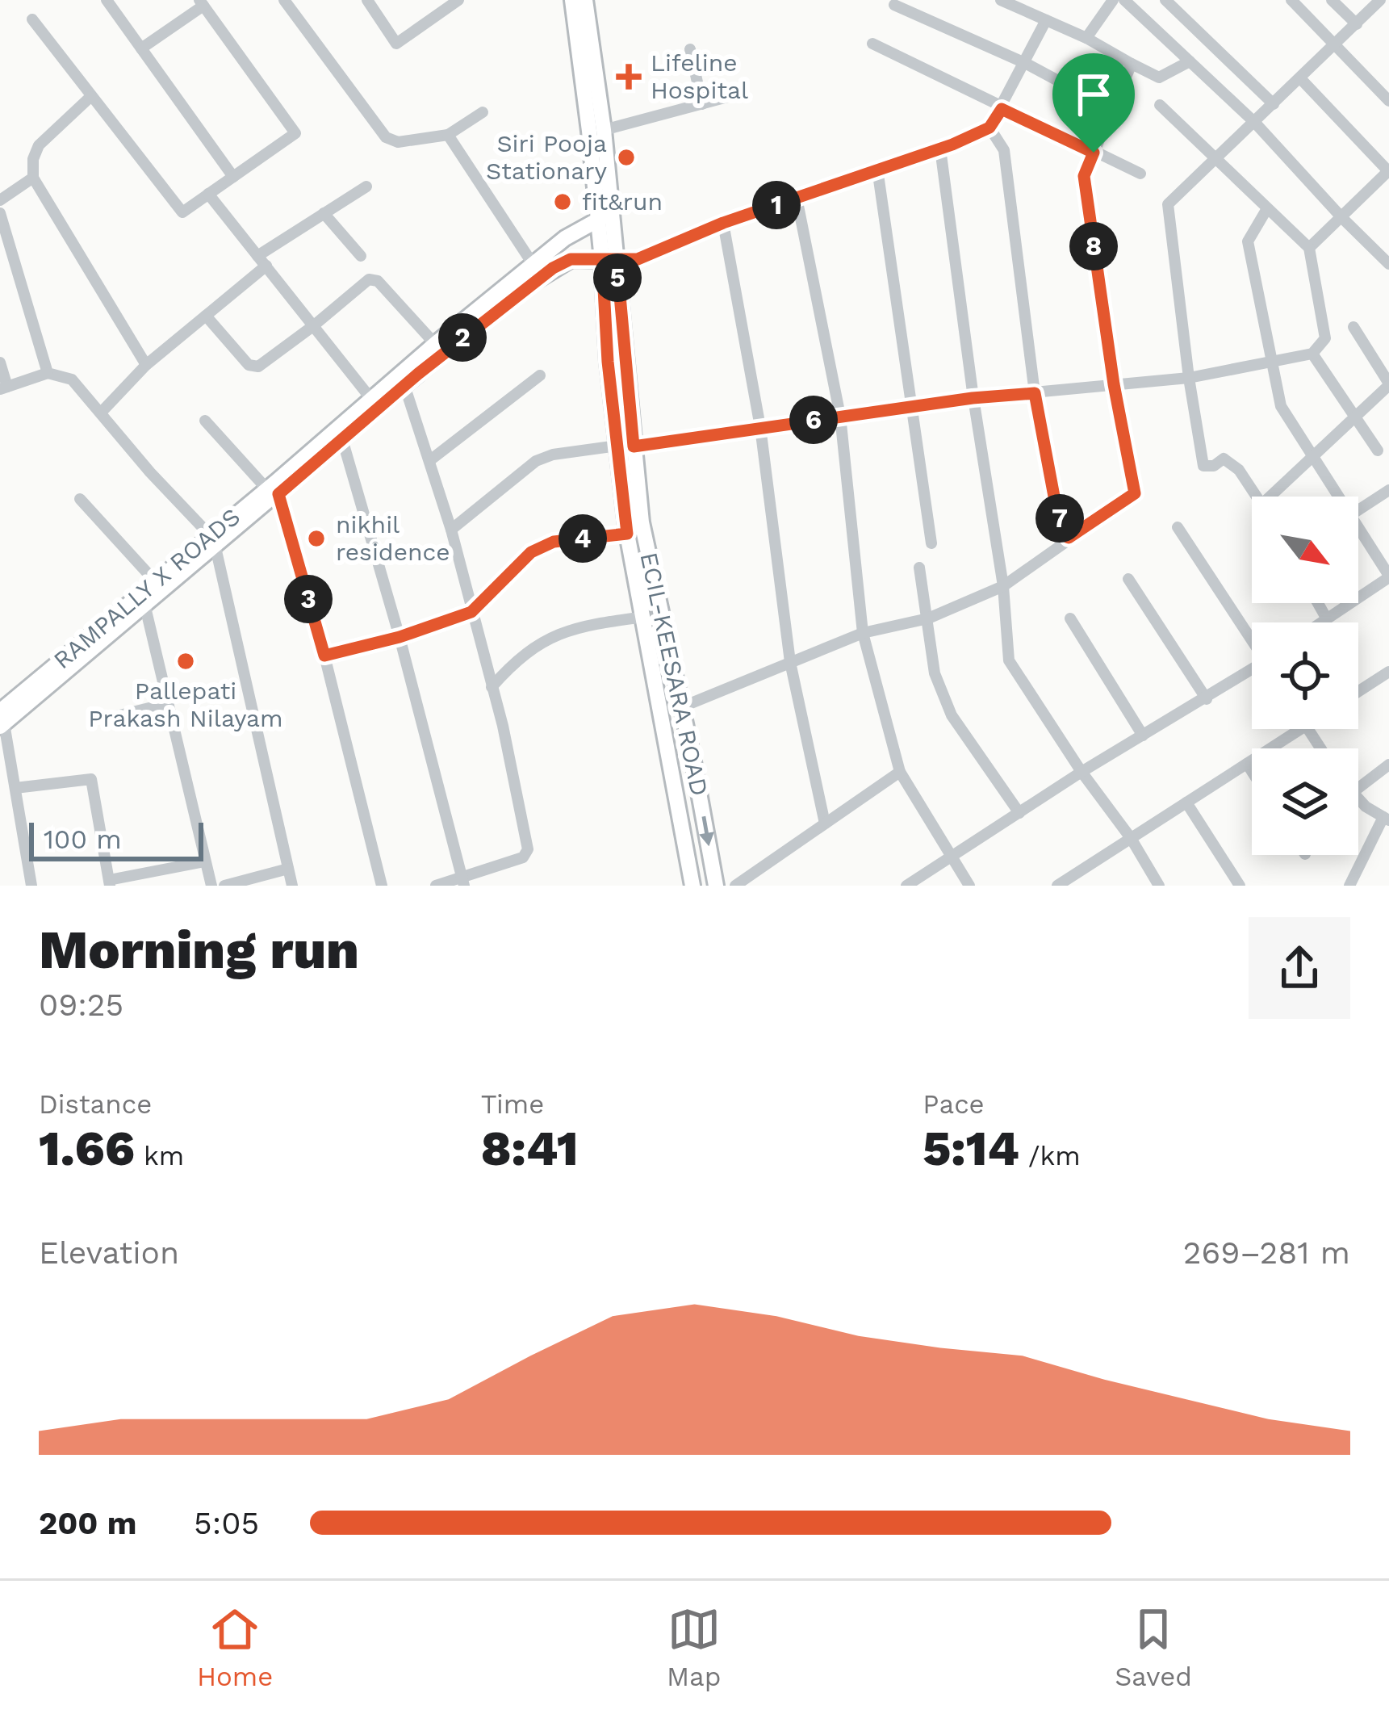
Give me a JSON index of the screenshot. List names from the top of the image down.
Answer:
{
  "streets": {
    "main road": ["RAMPALLY X ROADS", "ECIL-KEESARA ROAD"]
  },
  "crossings": [
    ["RAMPALLY X ROADS", "ECIL-KEESARA ROAD"]
  ],
  "places": {
    "health": ["Lifeline Hospital"],
    "other": [
      "Siri Pooja Stationary",
      "fit&run",
      "nikhil residence",
      "Pallepati Prakash Nilayam"
    ]
  },
  "scale_bar": "100 m",
  "north": "bottom right",
  "page": {
    "pins": [
      "1",
      "8",
      "5",
      "2",
      "6",
      "7",
      "4",
      "3"
    ],
    "scale": "100 m",
    "heading": ["Morning run", "09:25"],
    "stats": [
      ["Distance", "1.66 km"],
      ["Time", "8:41"],
      ["Pace", "5:14 /km"]
    ],
    "chart": ["Elevation", "269–281 m"],
    "list": [
      {
        "name": "200 m",
        "note": "5:05"
      }
    ],
    "tabs": ["Home", "Map", "Saved"]
  }
}
